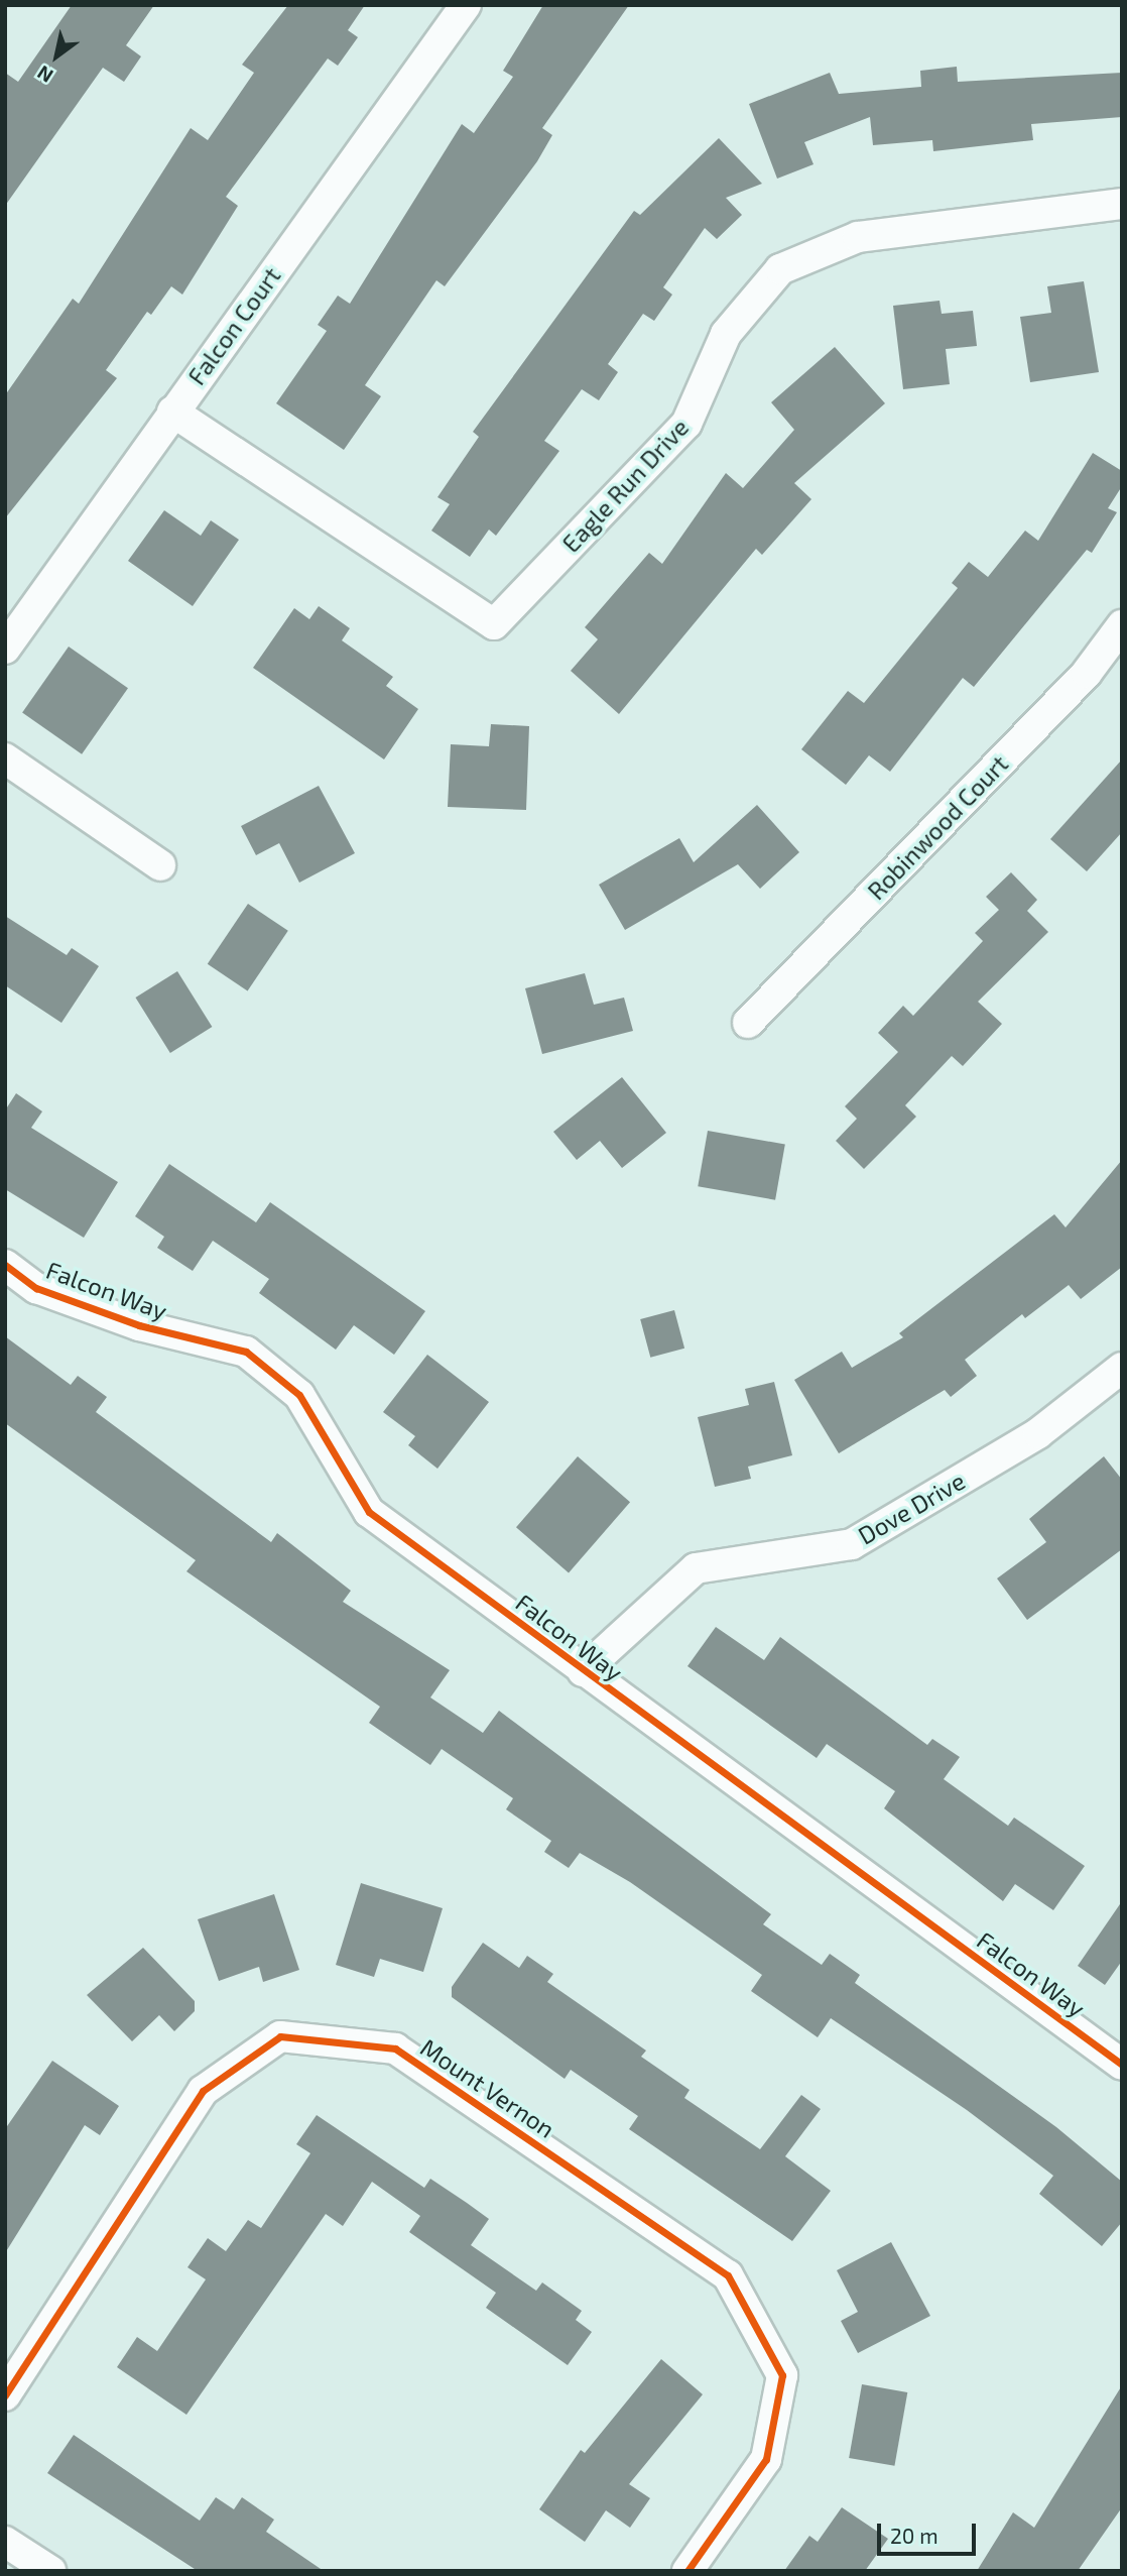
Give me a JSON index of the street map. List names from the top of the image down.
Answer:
{
  "streets": {
    "street": [
      "Falcon Court",
      "Eagle Run Drive",
      "Robinwood Court",
      "Falcon Way",
      "Dove Drive",
      "Mount Vernon"
    ]
  },
  "crossings": [
    ["Falcon Court", "Eagle Run Drive"],
    ["Falcon Way", "Dove Drive"]
  ],
  "scale_bar": "20 m",
  "north": "bottom left"
}
